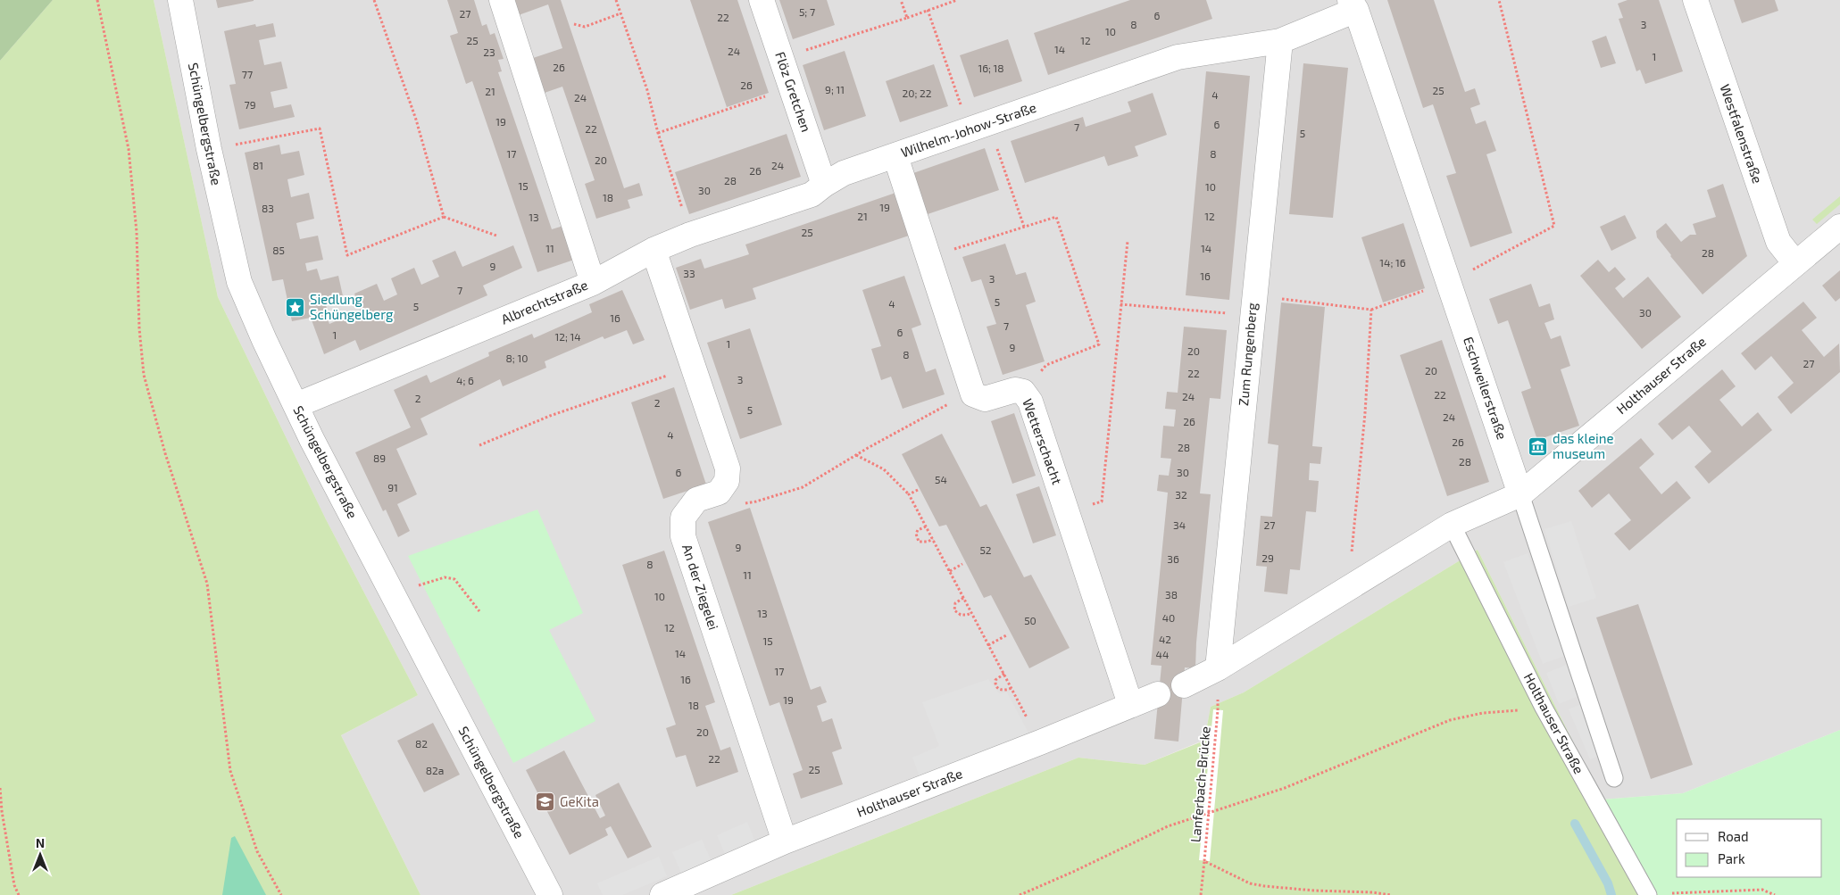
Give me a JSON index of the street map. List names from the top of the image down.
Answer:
{
  "streets": {
    "street": [
      "Flöz Gretchen",
      "Schüngelbergstraße",
      "Wilhelm-Johow-Straße",
      "Westfalenstraße",
      "Albrechtstraße",
      "Zum Rungenberg",
      "Holthauser Straße",
      "Eschweilerstraße",
      "Wetterschacht",
      "An der Ziegelei"
    ],
    "path": ["Lanferbach-Brücke"]
  },
  "crossings": [
    ["Flöz Gretchen", "Wilhelm-Johow-Straße"],
    ["Schüngelbergstraße", "Albrechtstraße"],
    ["Wilhelm-Johow-Straße", "Albrechtstraße"],
    ["Wilhelm-Johow-Straße", "Zum Rungenberg"],
    ["Wilhelm-Johow-Straße", "Eschweilerstraße"],
    ["Westfalenstraße", "Holthauser Straße"],
    ["Zum Rungenberg", "Holthauser Straße"],
    ["Holthauser Straße", "Eschweilerstraße"],
    ["Holthauser Straße", "Wetterschacht"],
    ["Holthauser Straße", "An der Ziegelei"]
  ],
  "places": {
    "place": ["Siedlung Schüngelberg"],
    "museum": ["das kleine museum"],
    "school or university": ["GeKita"]
  },
  "house_numbers": [
    "5; 7",
    "27",
    "6",
    "22",
    "8",
    "3",
    "10",
    "25",
    "12",
    "14",
    "24",
    "23",
    "1",
    "26",
    "16; 18",
    "77",
    "26",
    "9; 11",
    "25",
    "21",
    "20; 22",
    "4",
    "24",
    "79",
    "19",
    "6",
    "7",
    "22",
    "5",
    "17",
    "8",
    "20",
    "81",
    "24",
    "26",
    "28",
    "15",
    "10",
    "30",
    "18",
    "19",
    "83",
    "21",
    "12",
    "13",
    "25",
    "11",
    "14",
    "85",
    "28",
    "14; 16",
    "9",
    "33",
    "16",
    "3",
    "7",
    "5",
    "4",
    "5",
    "30",
    "16",
    "7",
    "6",
    "1",
    "12; 14",
    "1",
    "9",
    "20",
    "8",
    "8; 10",
    "27",
    "20",
    "22",
    "3",
    "4; 6",
    "22",
    "24",
    "2",
    "2",
    "5",
    "24",
    "26",
    "4",
    "26",
    "28",
    "89",
    "28",
    "6",
    "30",
    "54",
    "91",
    "32",
    "34",
    "27",
    "9",
    "52",
    "29",
    "36",
    "8",
    "11",
    "38",
    "10",
    "13",
    "40",
    "50",
    "12",
    "42",
    "15",
    "14",
    "44",
    "17",
    "16",
    "19",
    "18",
    "20",
    "82",
    "22",
    "25",
    "82a"
  ],
  "legend": ["Road", "Park"],
  "north": "top"
}
